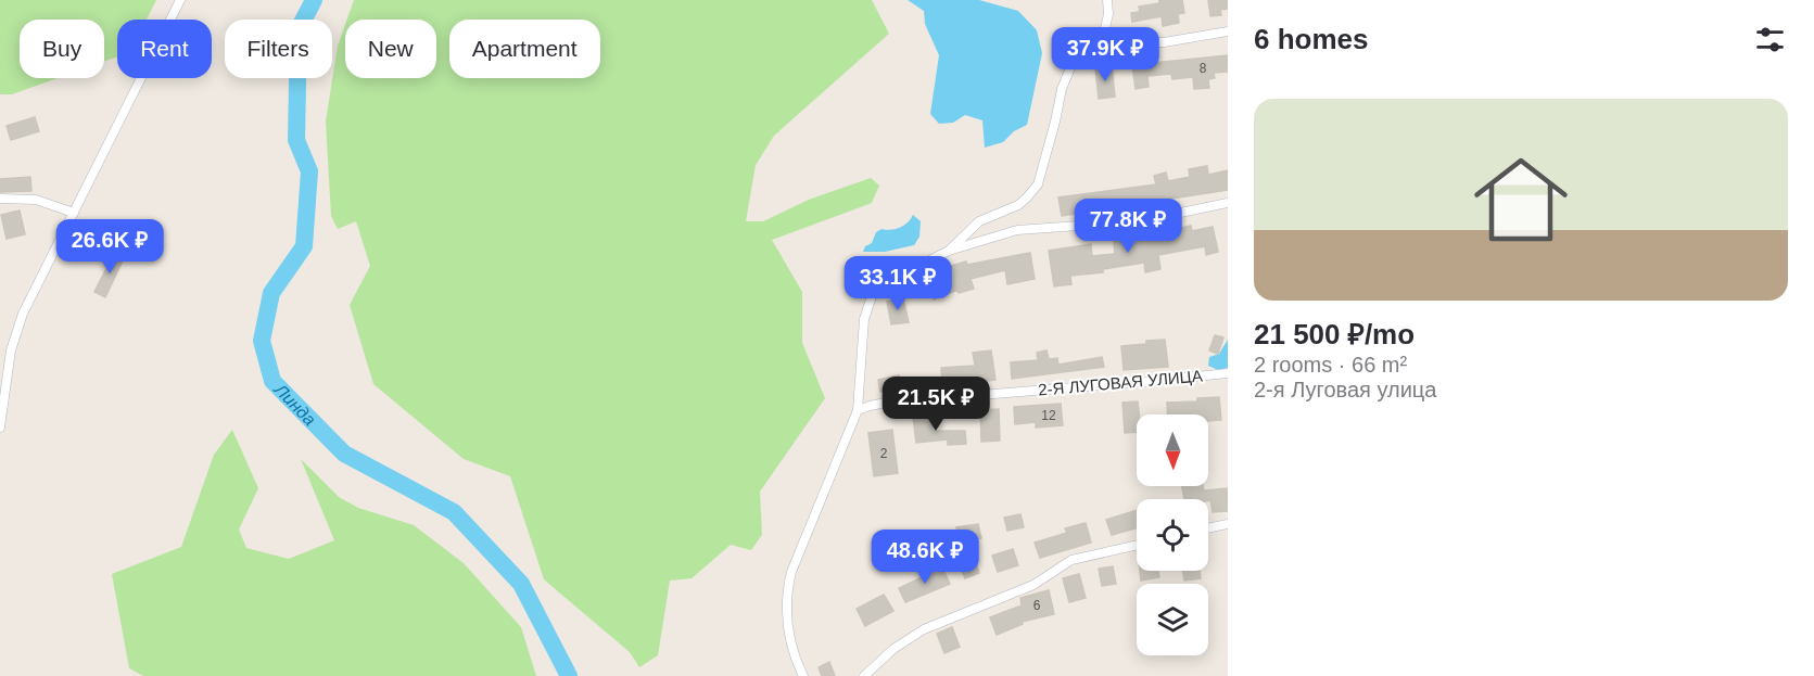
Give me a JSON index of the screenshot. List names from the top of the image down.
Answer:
{
  "streets": {
    "street": ["2-Я ЛУГОВАЯ УЛИЦА"]
  },
  "water": ["Линда"],
  "house_numbers": [
    "8",
    "12",
    "2",
    "6"
  ],
  "north": "bottom",
  "page": {
    "heading": "6 homes",
    "chip": [
      "Buy",
      "Rent",
      "Filters",
      "New",
      "Apartment"
    ],
    "price": [
      "37.9K ₽",
      "77.8K ₽",
      "26.6K ₽",
      "33.1K ₽",
      "21.5K ₽",
      "48.6K ₽"
    ],
    "list": [
      {
        "name": "21 500 ₽/mo",
        "note": "2 rooms · 66 m² · 2-я Луговая улица"
      }
    ]
  }
}
